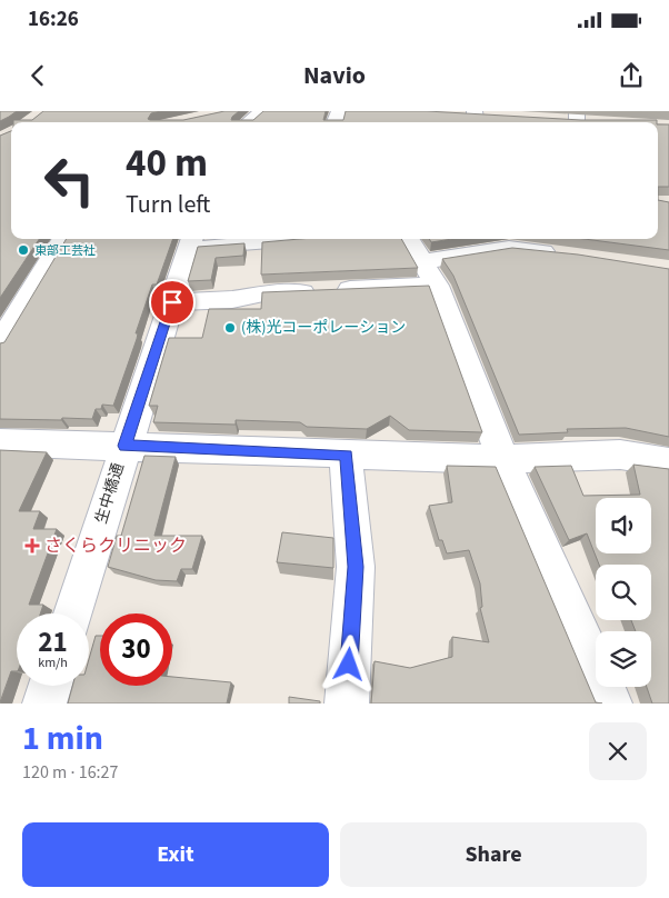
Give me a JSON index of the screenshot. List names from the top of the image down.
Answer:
{
  "streets": {
    "street": ["生中橋通"]
  },
  "places": {
    "other": ["東部工芸社", "(株)光コーポレーション"],
    "health": ["さくらクリニック"]
  },
  "page": {
    "status": "16:26",
    "header": "Navio",
    "turn": ["40 m", "Turn left"],
    "speed": "21 km/h",
    "limit": "30",
    "heading": ["1 min", "120 m · 16:27"],
    "buttons": ["Exit", "Share"]
  }
}
